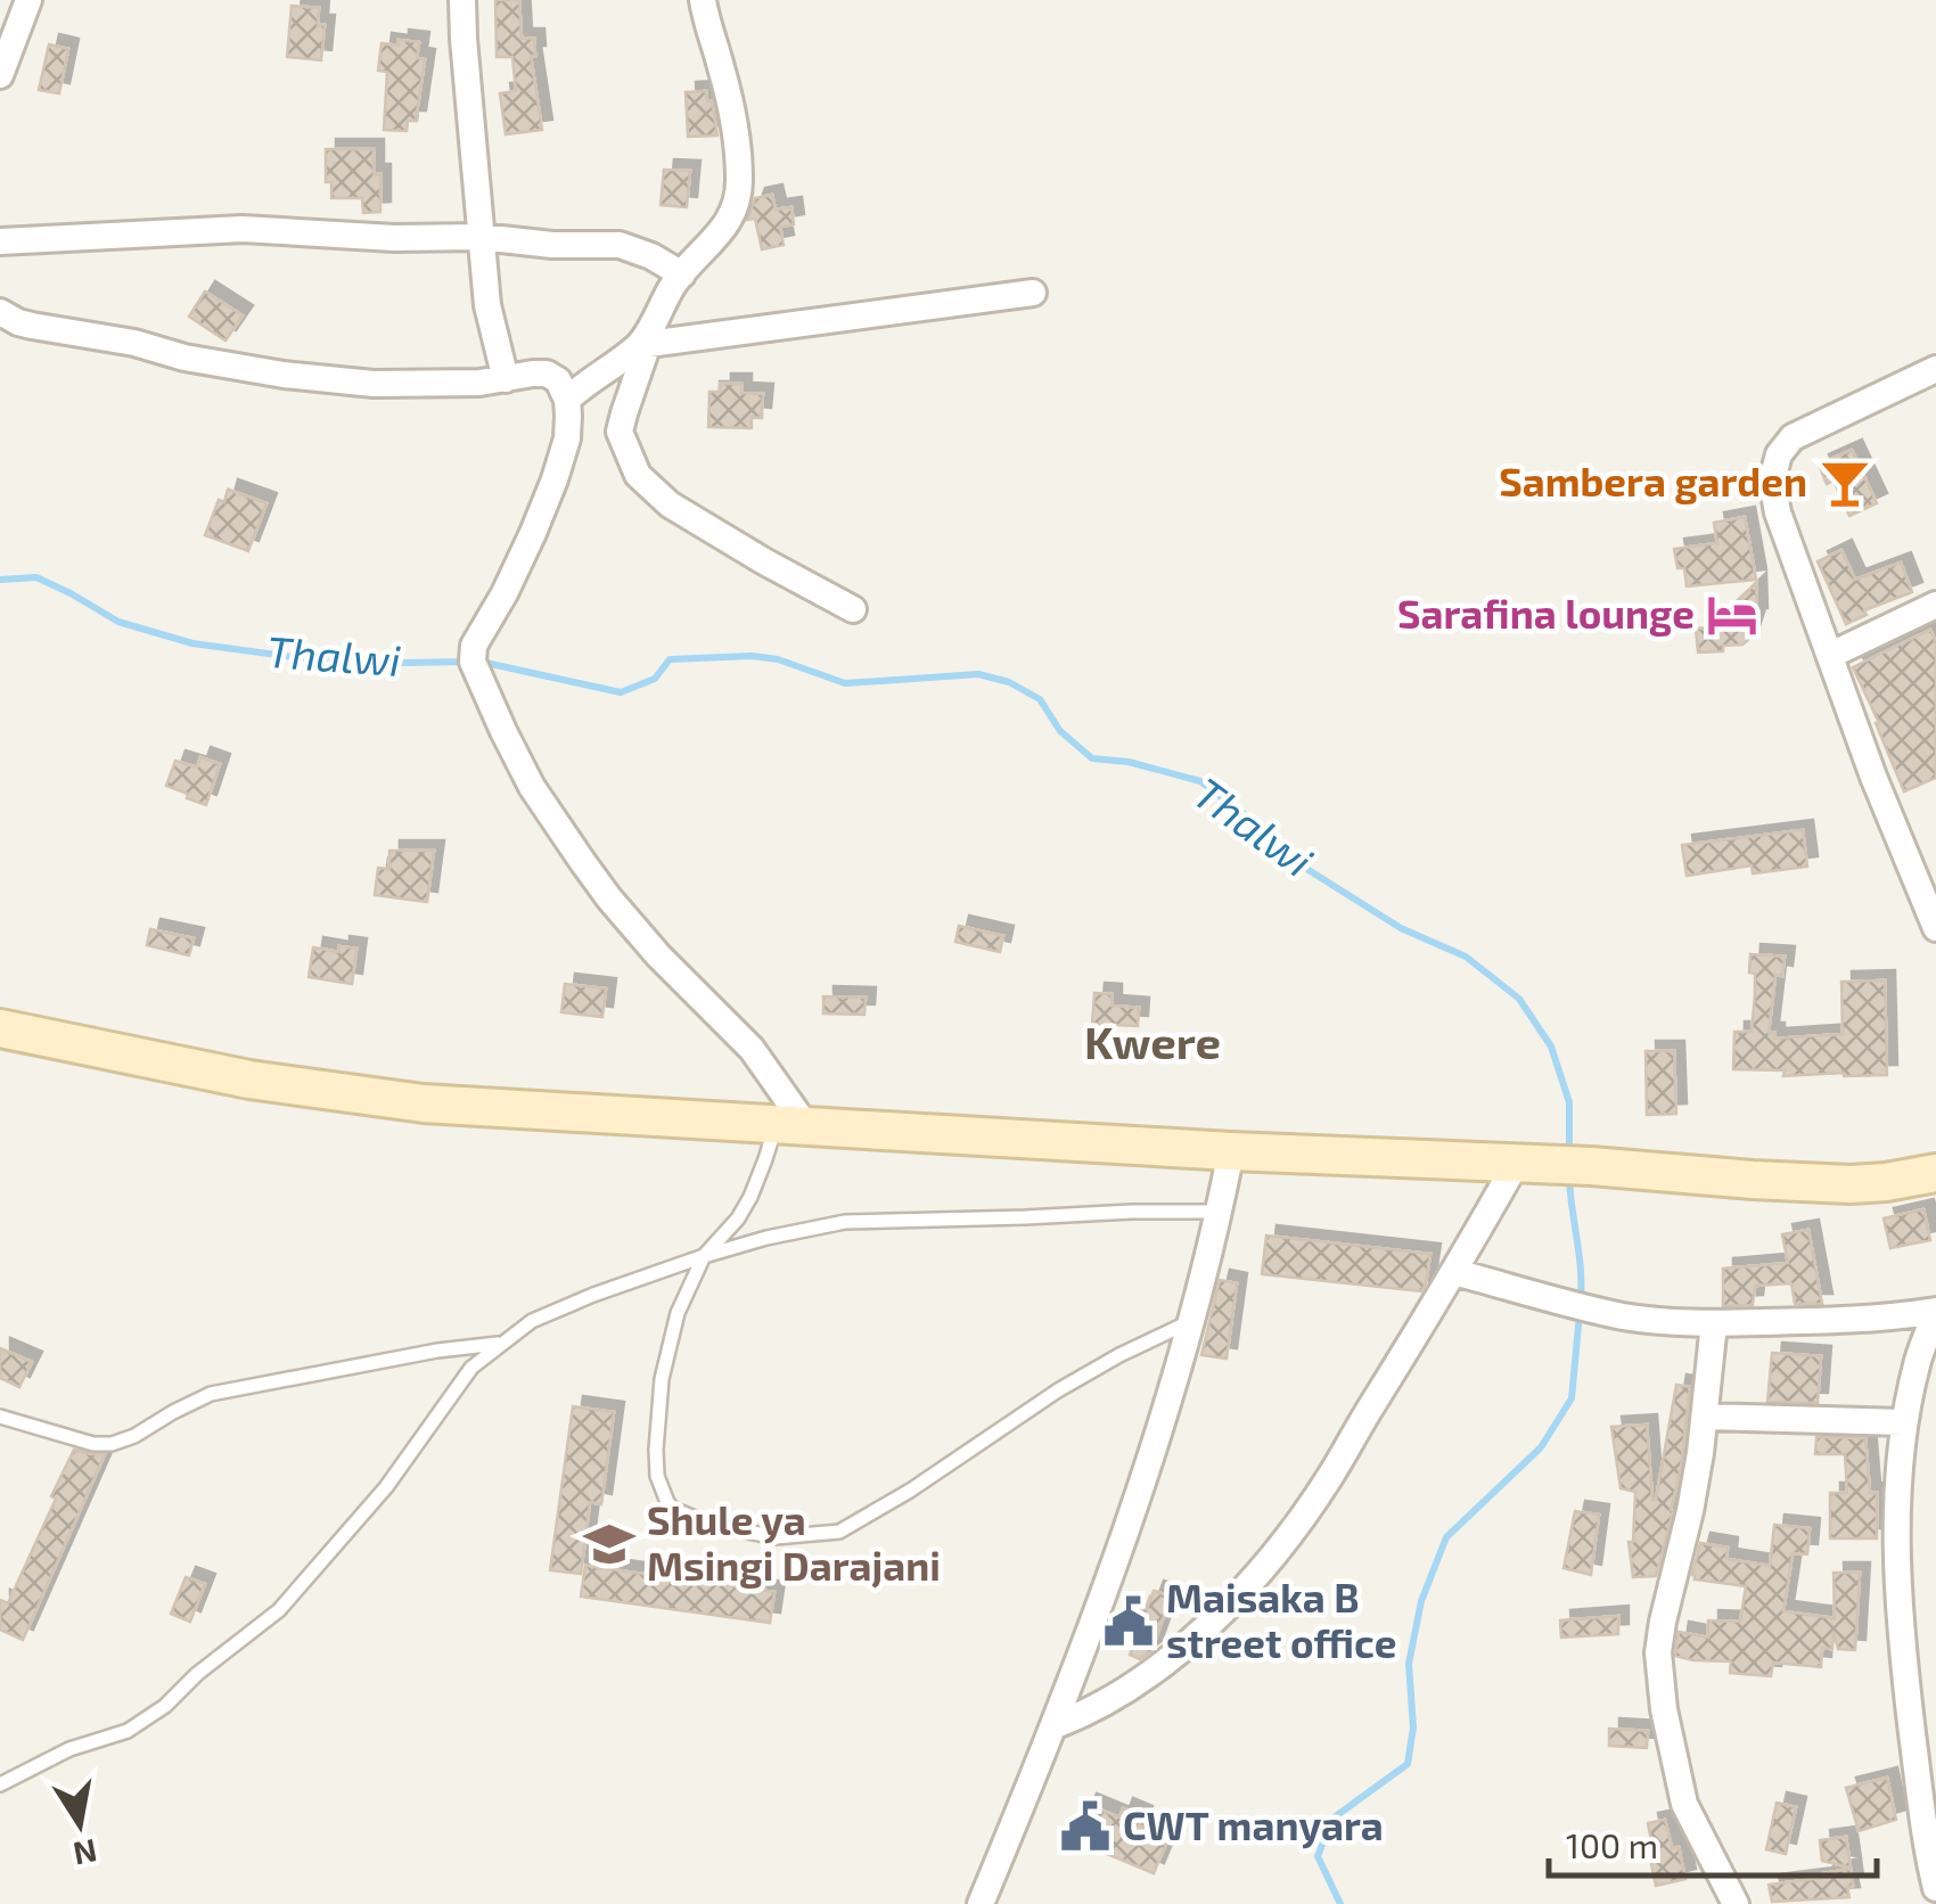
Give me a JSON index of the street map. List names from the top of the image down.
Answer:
{
  "districts": ["Kwere"],
  "water": ["Thalwi"],
  "places": {
    "bar": ["Sambera garden"],
    "hotel": ["Sarafina lounge"],
    "school or university": ["Shule ya Msingi Darajani"],
    "public building": ["Maisaka B street office", "CWT manyara"]
  },
  "scale_bar": "100 m",
  "north": "bottom"
}
